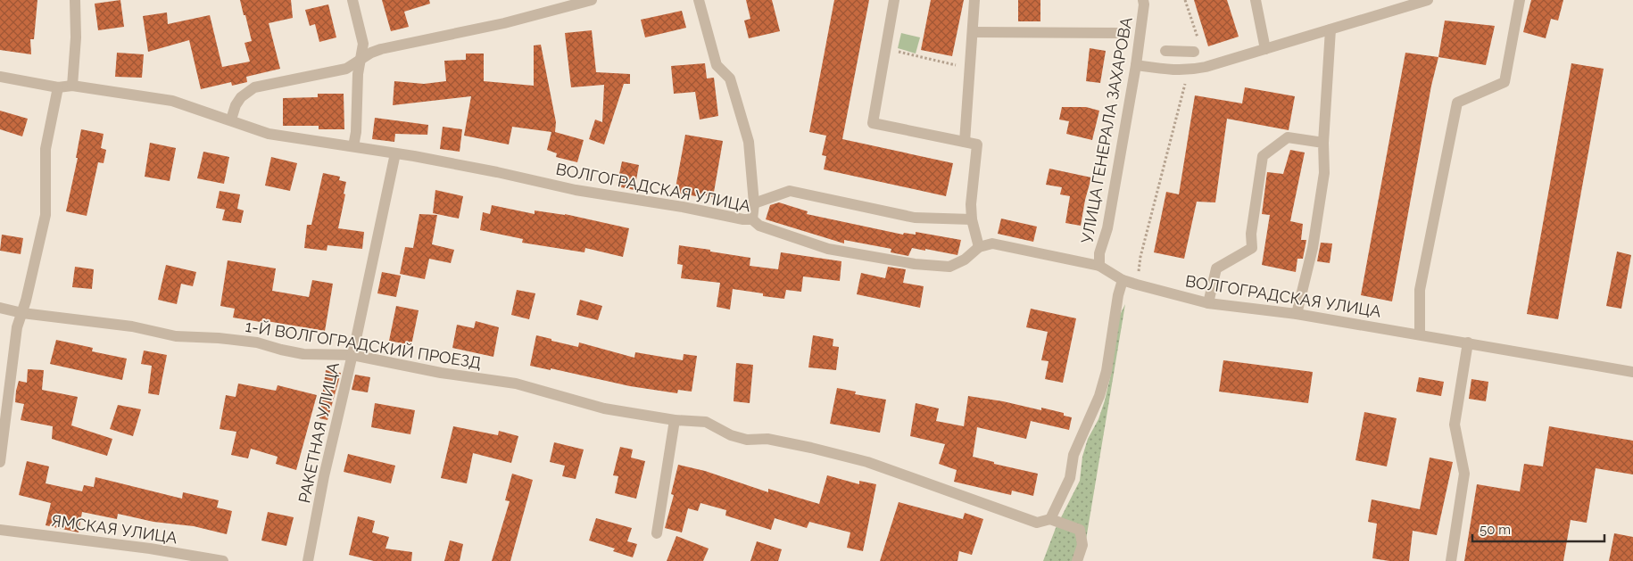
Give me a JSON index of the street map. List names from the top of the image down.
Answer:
{
  "streets": {
    "street": [
      "УЛИЦА ГЕНЕРАЛА ЗАХАРОВА",
      "ВОЛГОГРАДСКАЯ УЛИЦА",
      "1-Й ВОЛГОГРАДСКИЙ ПРОЕЗД",
      "РАКЕТНАЯ УЛИЦА",
      "ЯМСКАЯ УЛИЦА"
    ]
  },
  "crossings": [
    ["УЛИЦА ГЕНЕРАЛА ЗАХАРОВА", "ВОЛГОГРАДСКАЯ УЛИЦА"],
    ["ВОЛГОГРАДСКАЯ УЛИЦА", "РАКЕТНАЯ УЛИЦА"],
    ["1-Й ВОЛГОГРАДСКИЙ ПРОЕЗД", "РАКЕТНАЯ УЛИЦА"]
  ],
  "scale_bar": "50 m"
}
